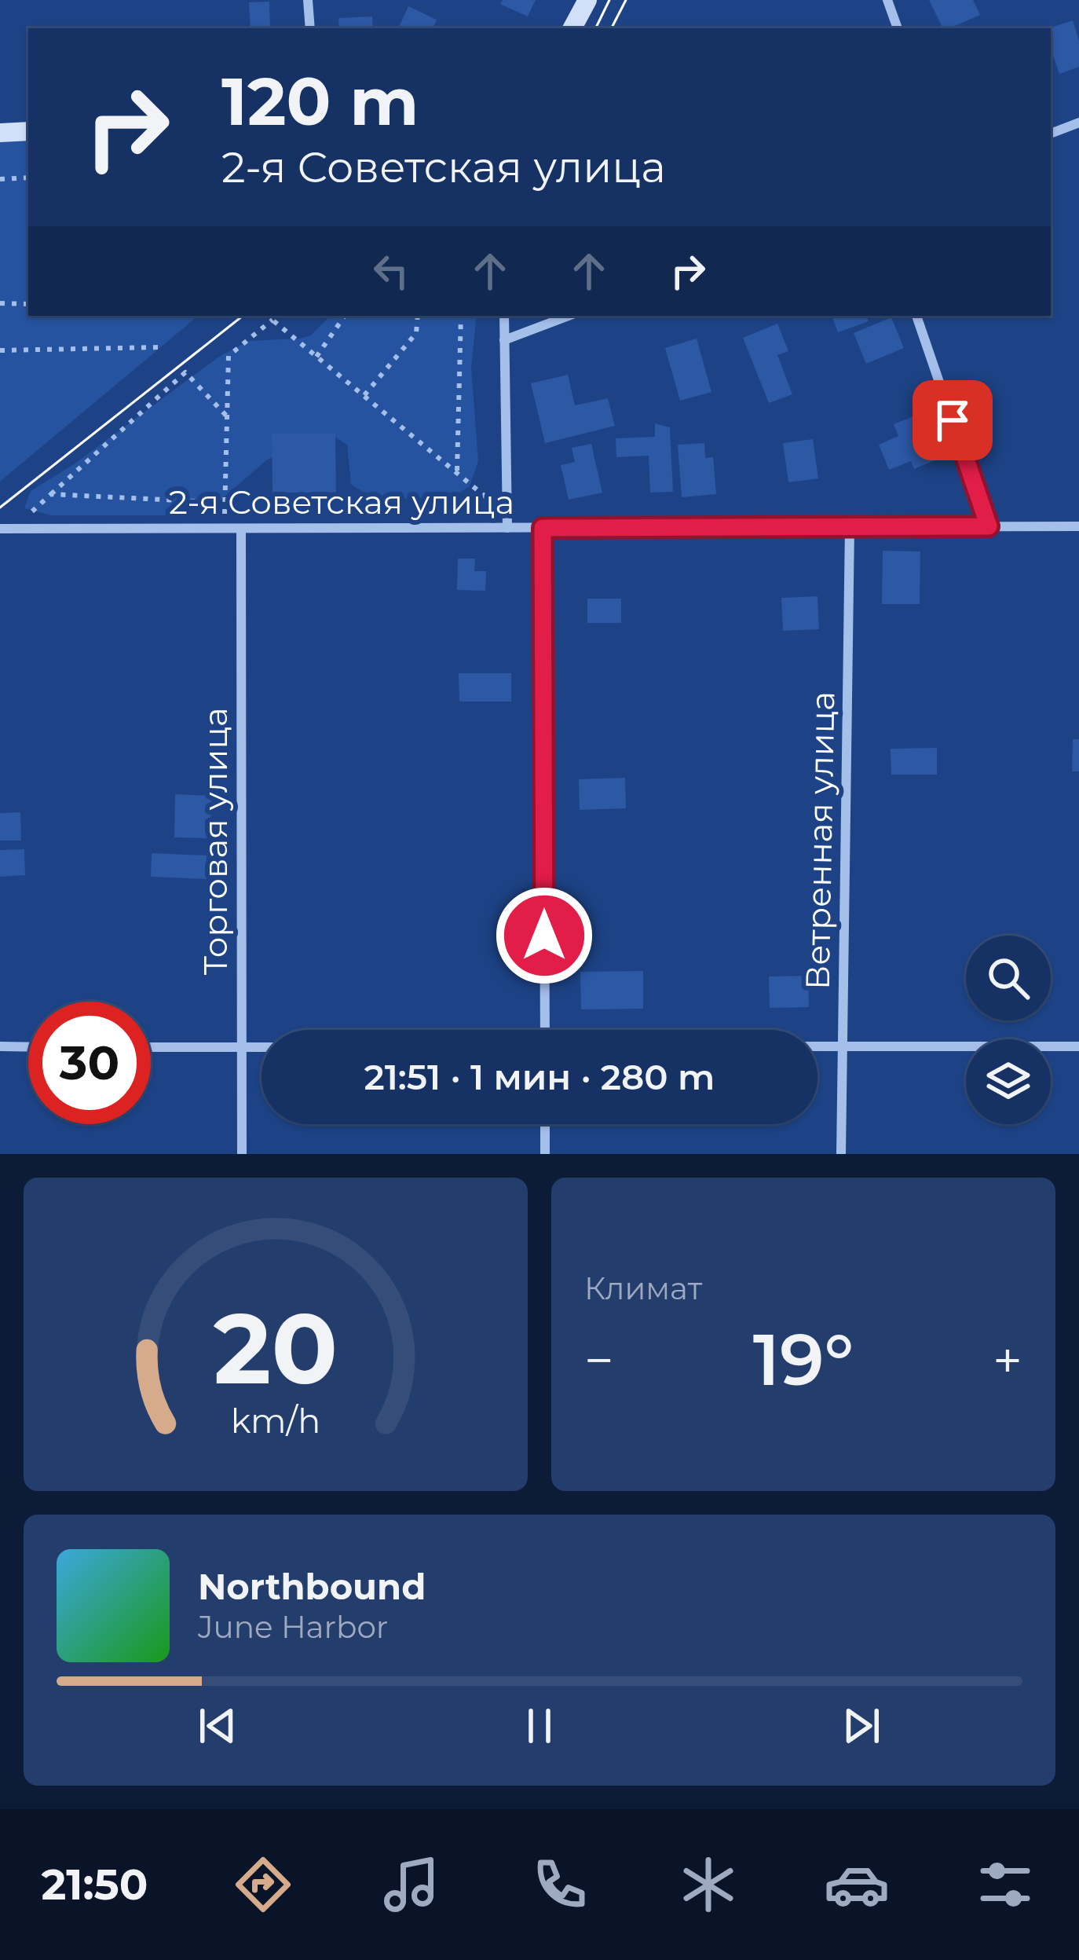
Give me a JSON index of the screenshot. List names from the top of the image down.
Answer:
{
  "streets": {
    "street": ["2-я Советская улица", "Ветренная улица", "Торговая улица"]
  },
  "crossings": [
    ["2-я Советская улица", "Ветренная улица"],
    ["2-я Советская улица", "Торговая улица"]
  ],
  "page": {
    "turn": ["120 m", "2-я Советская улица"],
    "limit": "30",
    "trip": "21:51 · 1 мин · 280 m",
    "tile": "Климат",
    "heat": ["−", "19°", "+"],
    "song": ["Northbound", "June Harbor"],
    "tabs": "21:50",
    "gauge": ["20", "km/h"]
  }
}
